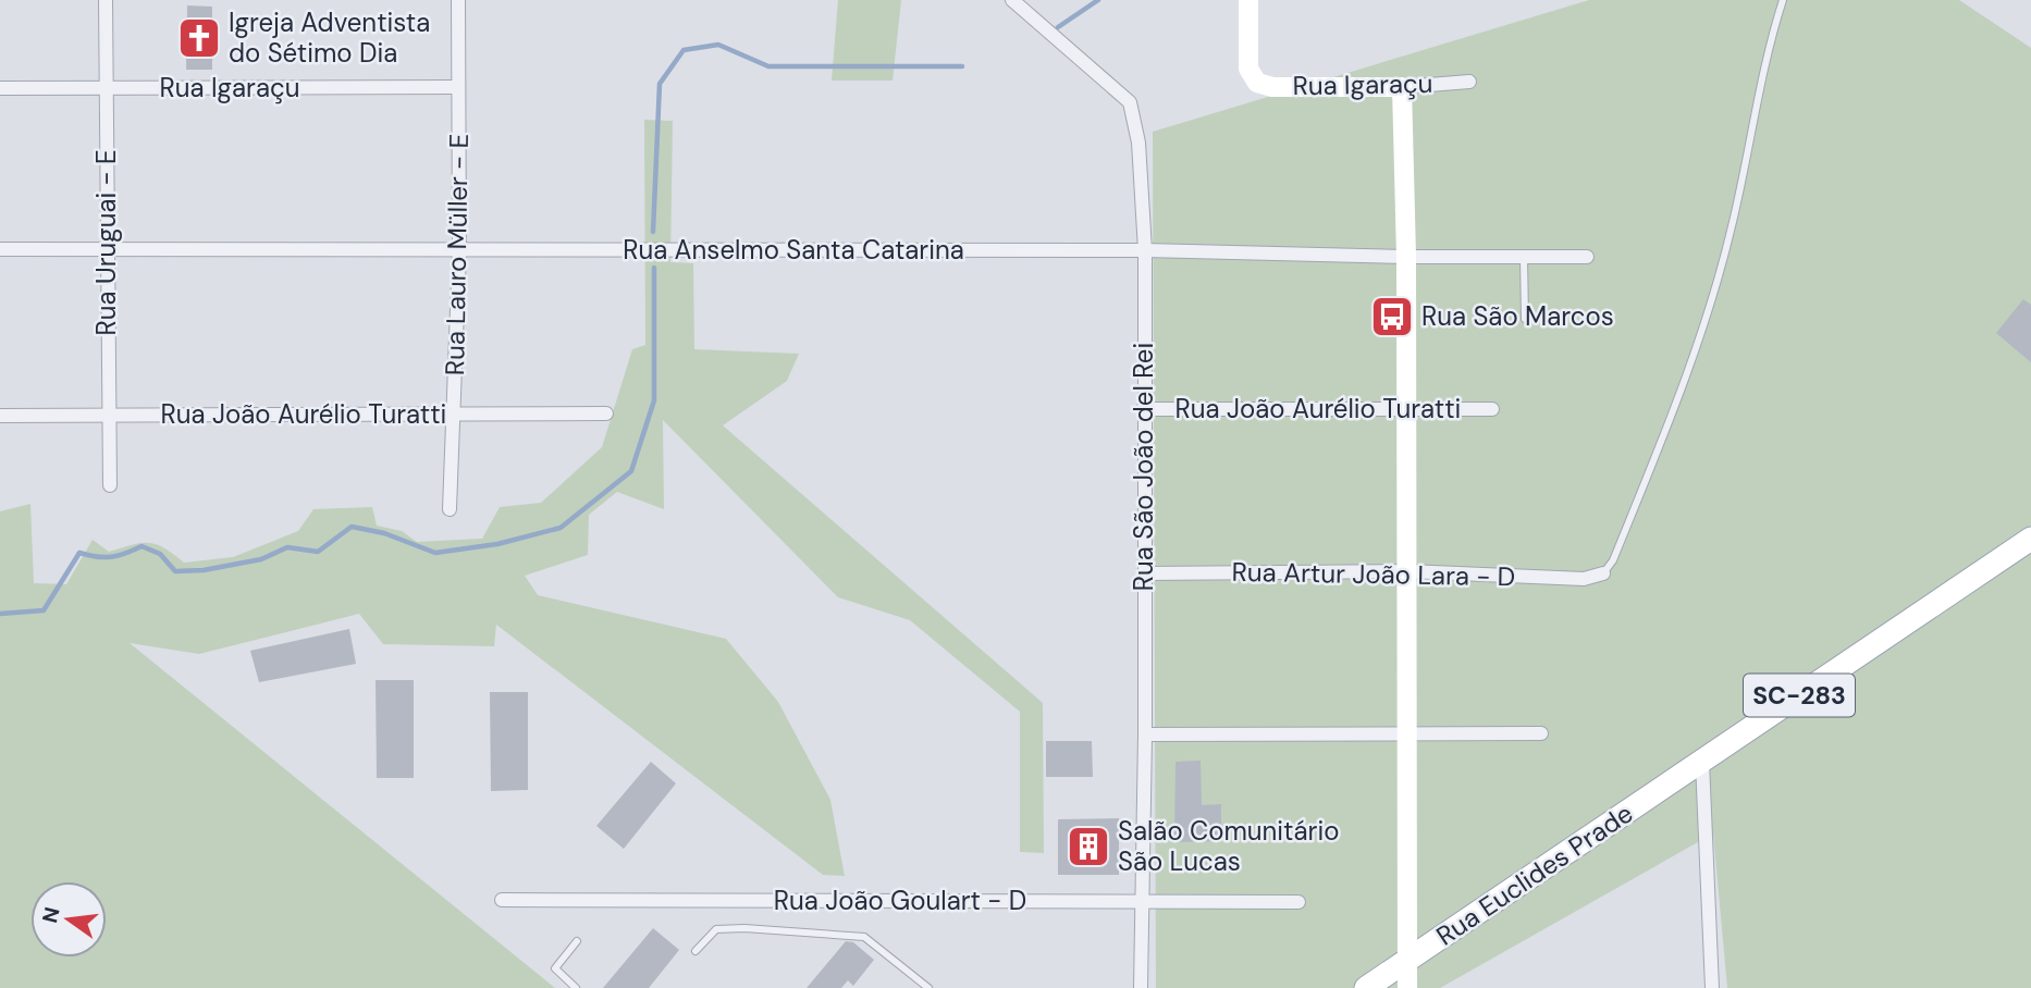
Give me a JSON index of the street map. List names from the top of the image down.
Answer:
{
  "streets": {
    "main road": ["SC-283", "Rua Euclides Prade"],
    "street": [
      "Rua Igaraçu",
      "Rua Uruguai - E",
      "Rua Anselmo Santa Catarina",
      "Rua Lauro Müller - E",
      "Rua João Aurélio Turatti",
      "Rua São João del Rei",
      "Rua Artur João Lara - D",
      "Rua João Goulart - D"
    ]
  },
  "crossings": [
    ["Rua Igaraçu", "Rua Uruguai - E"],
    ["Rua Igaraçu", "Rua Lauro Müller - E"],
    ["Rua Uruguai - E", "Rua Anselmo Santa Catarina"],
    ["Rua Uruguai - E", "Rua João Aurélio Turatti"],
    ["Rua Anselmo Santa Catarina", "Rua Lauro Müller - E"],
    ["Rua Anselmo Santa Catarina", "Rua São João del Rei"],
    ["Rua Lauro Müller - E", "Rua João Aurélio Turatti"],
    ["Rua João Aurélio Turatti", "Rua São João del Rei"],
    ["Rua São João del Rei", "Rua Artur João Lara - D"],
    ["Rua São João del Rei", "Rua João Goulart - D"],
    ["SC-283", "Rua Euclides Prade"]
  ],
  "places": {
    "church": ["Igreja Adventista do Sétimo Dia"],
    "bus stop": ["Rua São Marcos"],
    "building": ["Salão Comunitário São Lucas"]
  },
  "north": "left"
}
